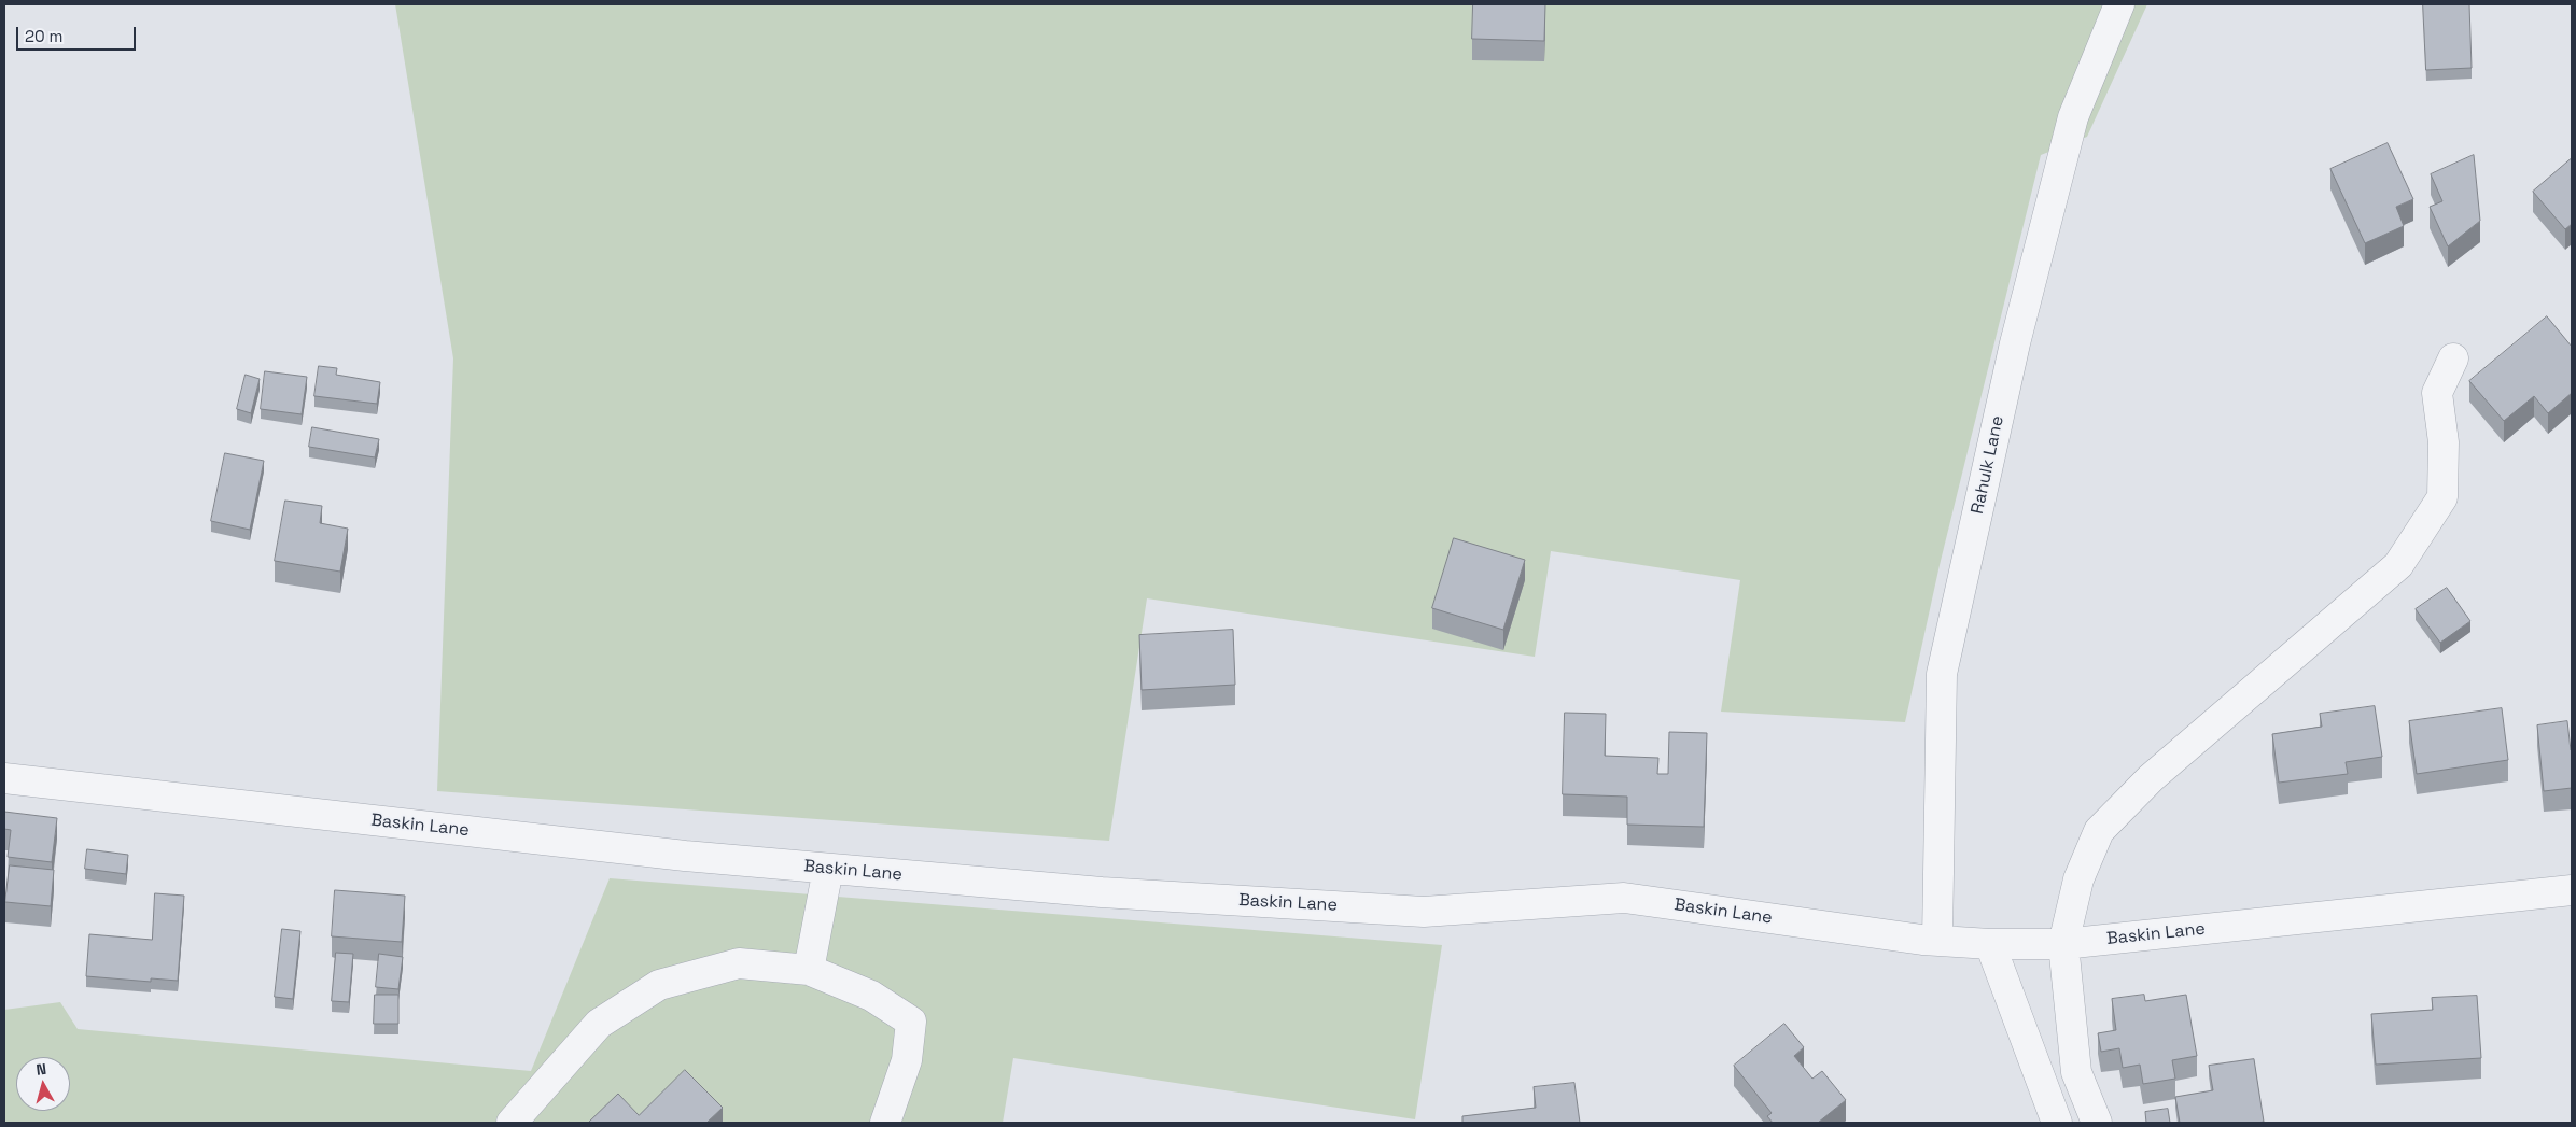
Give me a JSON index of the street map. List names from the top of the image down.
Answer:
{
  "streets": {
    "street": ["Rahulk Lane", "Baskin Lane"]
  },
  "crossings": [
    ["Rahulk Lane", "Baskin Lane"]
  ],
  "scale_bar": "20 m",
  "north": "top"
}
